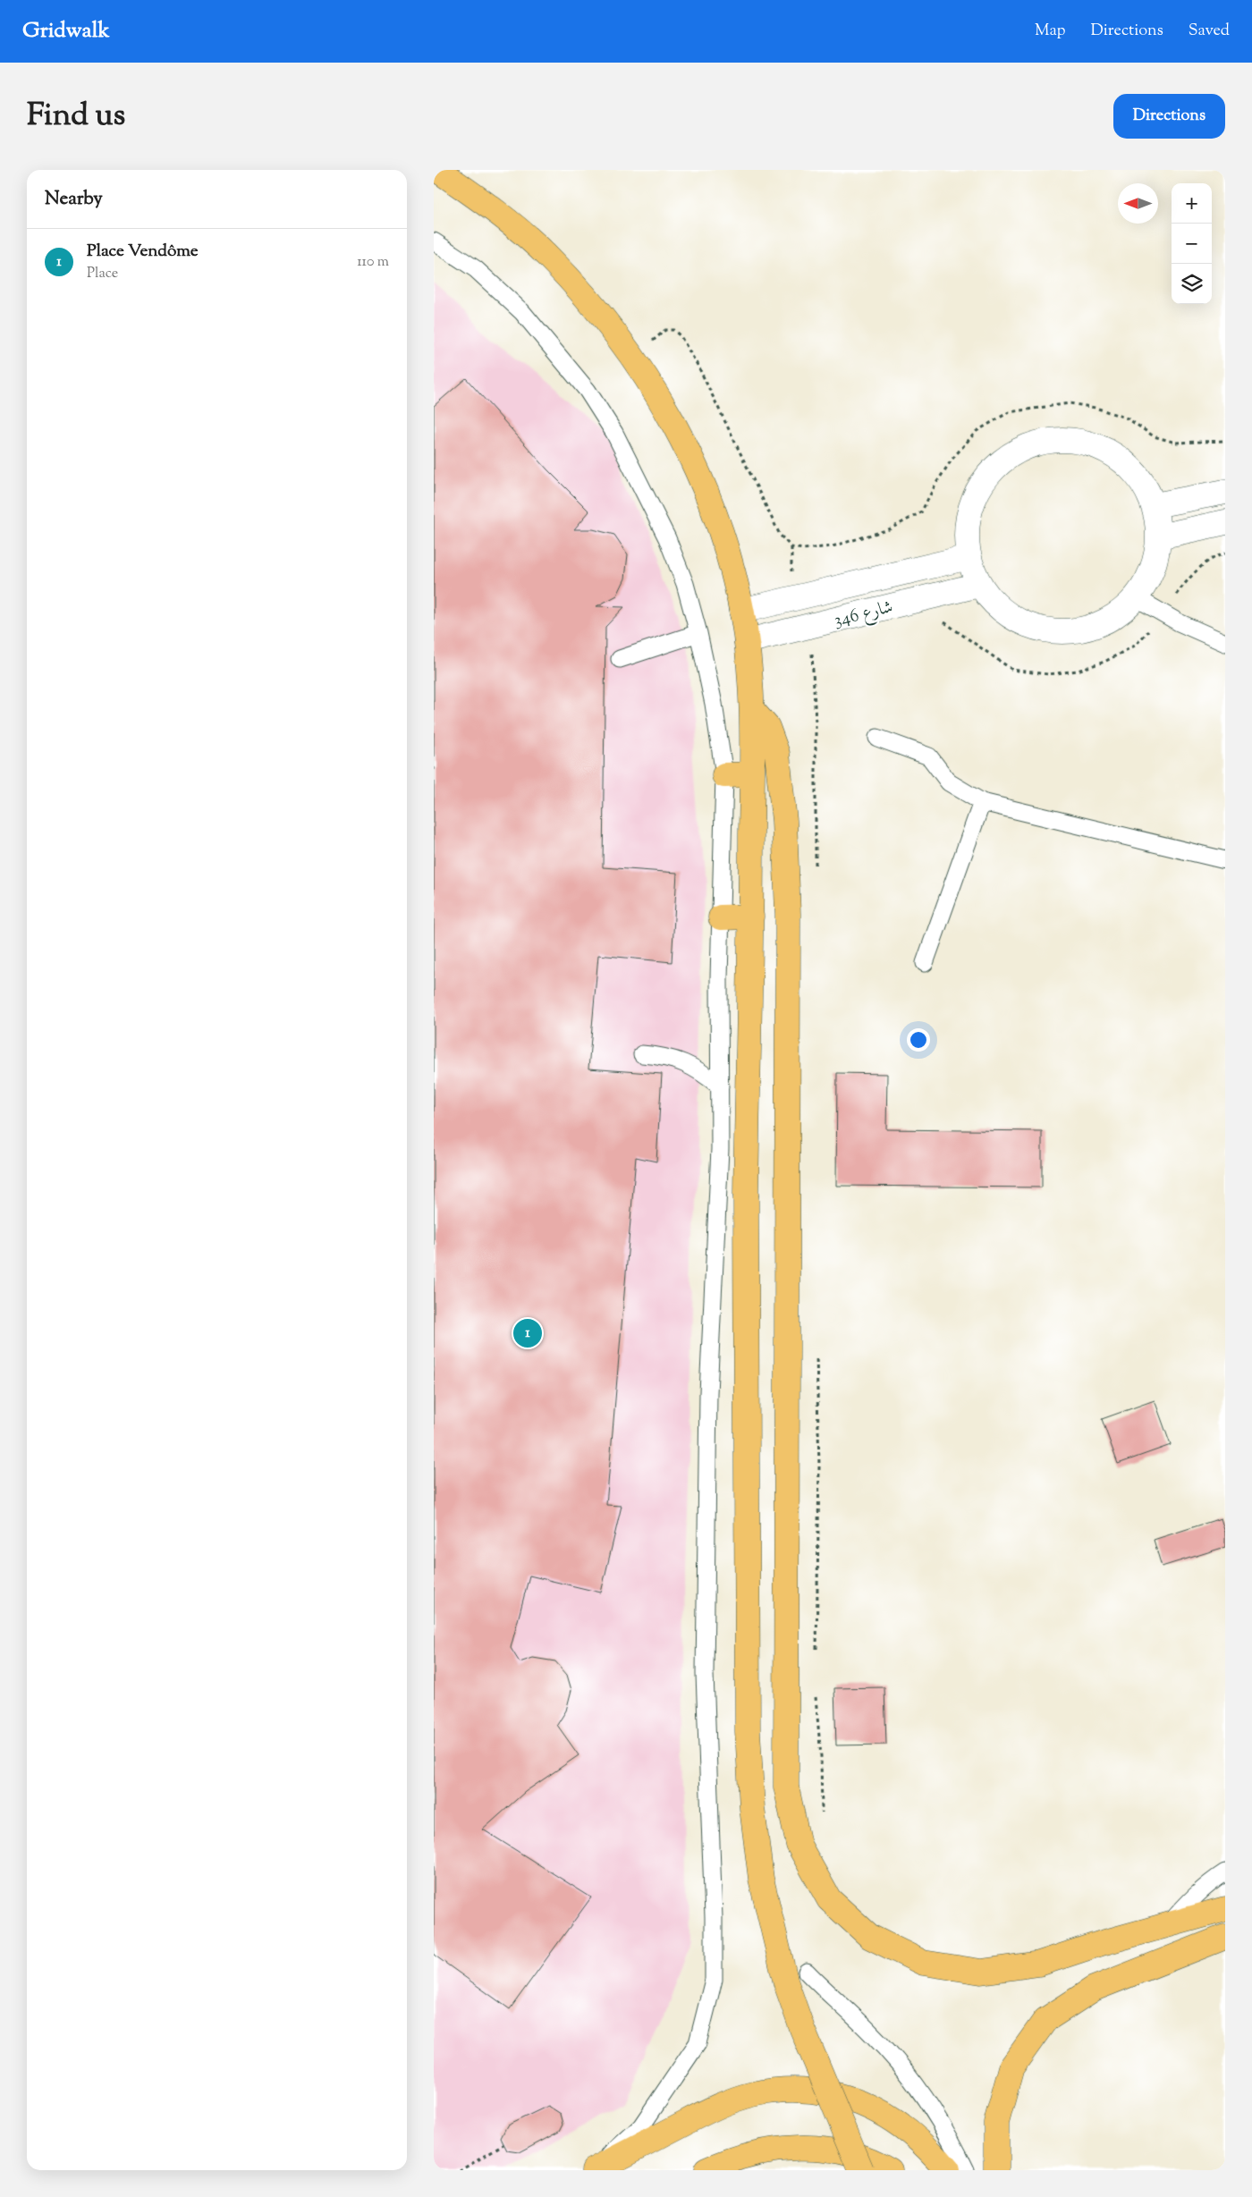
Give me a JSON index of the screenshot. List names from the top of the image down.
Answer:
{
  "streets": {
    "street": ["شارع 346"]
  },
  "north": "left",
  "page": {
    "header": "Gridwalk",
    "nav": ["Map", "Directions", "Saved"],
    "title": "Find us",
    "buttons": "Directions",
    "heading": "Nearby",
    "map_buttons": ["+", "−"],
    "list": [
      {
        "mark": "1",
        "name": "Place Vendôme",
        "note": "Place",
        "value": "110 m"
      }
    ],
    "pins": "1"
  }
}
